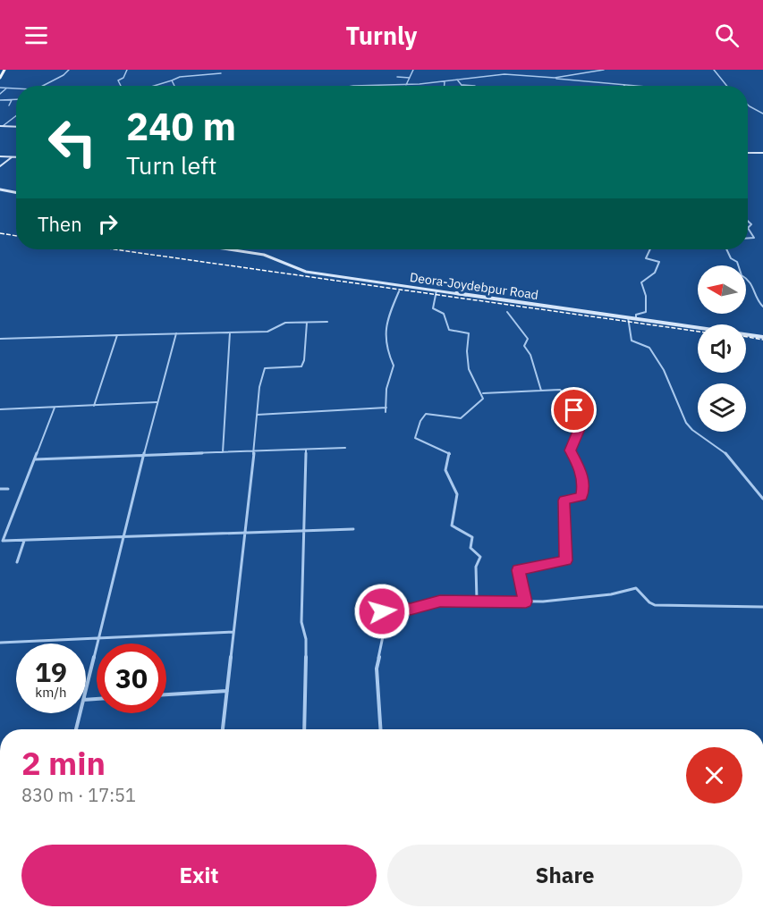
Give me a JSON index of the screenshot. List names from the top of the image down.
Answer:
{
  "streets": {
    "street": ["Deora-Joydebpur Road"]
  },
  "north": "left",
  "page": {
    "header": "Turnly",
    "turn": ["240 m", "Turn left"],
    "then": "Then",
    "speed": "19 km/h",
    "limit": "30",
    "heading": ["2 min", "830 m · 17:51"],
    "buttons": ["Exit", "Share"]
  }
}
